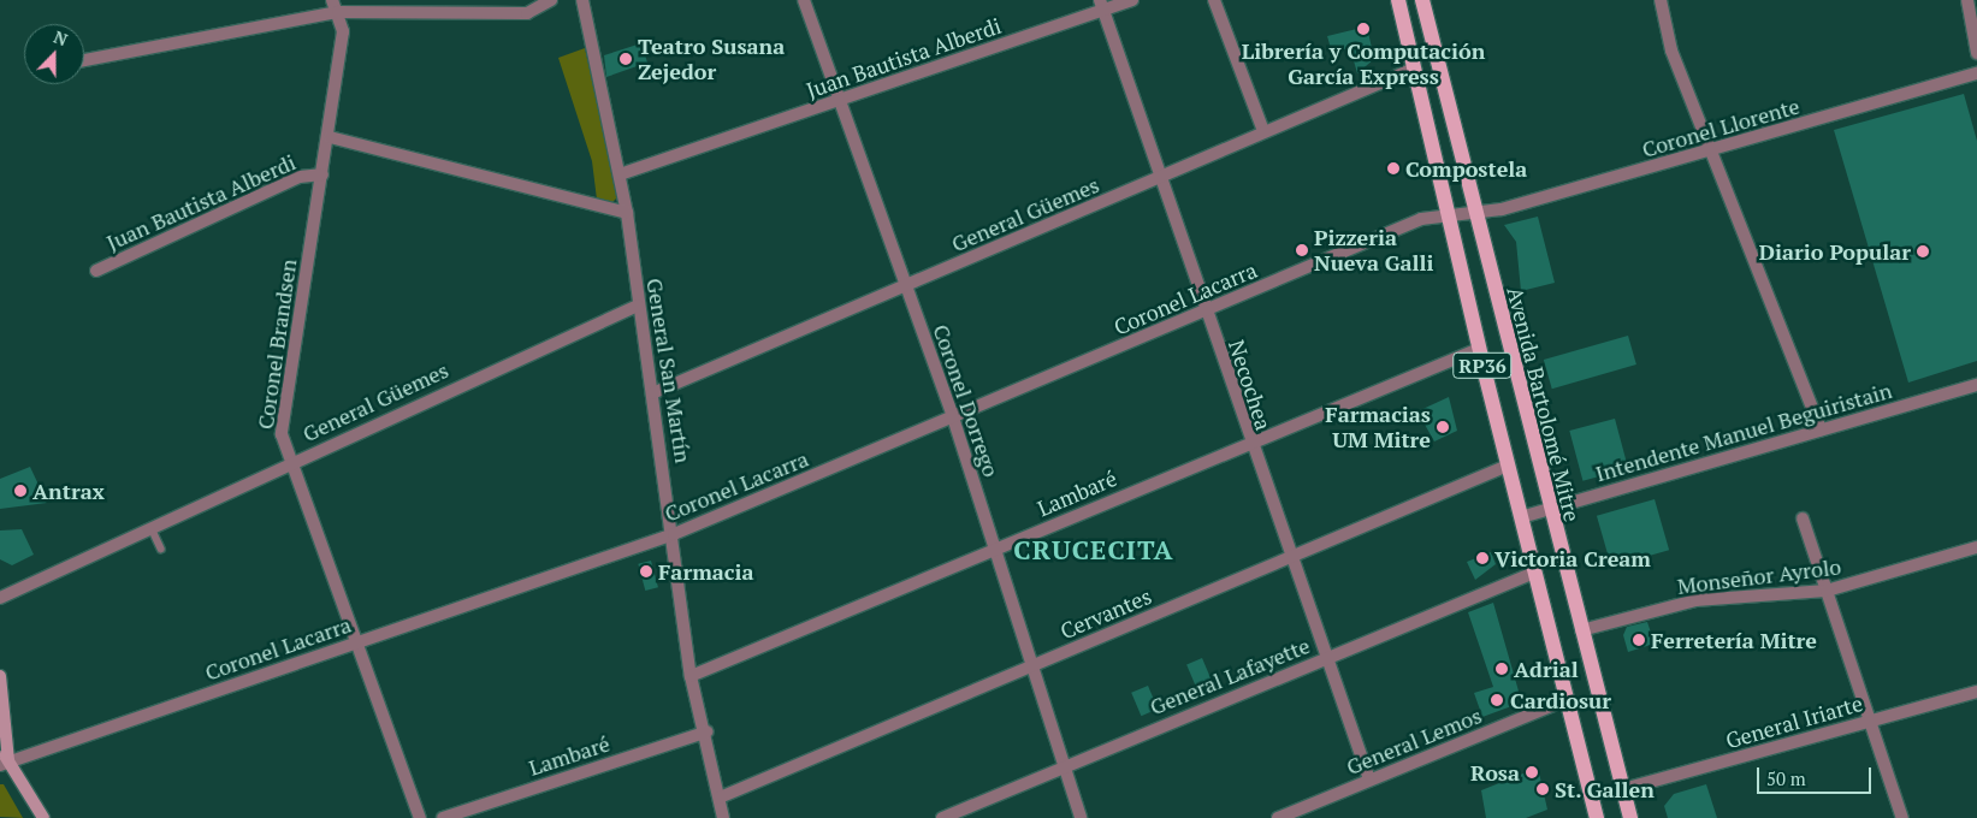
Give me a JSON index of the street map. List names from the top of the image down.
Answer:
{
  "streets": {
    "main road": ["RP36", "Avenida Bartolomé Mitre"],
    "street": [
      "Juan Bautista Alberdi",
      "Coronel Llorente",
      "General Güemes",
      "Coronel Lacarra",
      "Coronel Brandsen",
      "General San Martín",
      "Necochea",
      "Coronel Dorrego",
      "Intendente Manuel Beguiristain",
      "Lambaré",
      "Monseñor Ayrolo",
      "Cervantes",
      "General Lafayette",
      "General Iriarte",
      "General Lemos"
    ]
  },
  "crossings": [
    ["Juan Bautista Alberdi", "Coronel Brandsen"],
    ["Juan Bautista Alberdi", "General San Martín"],
    ["Juan Bautista Alberdi", "Necochea"],
    ["Juan Bautista Alberdi", "Coronel Dorrego"],
    ["Coronel Llorente", "Coronel Lacarra"],
    ["Coronel Llorente", "Avenida Bartolomé Mitre"],
    ["General Güemes", "Coronel Brandsen"],
    ["General Güemes", "RP36"],
    ["General Güemes", "General San Martín"],
    ["General Güemes", "Necochea"],
    ["General Güemes", "Coronel Dorrego"],
    ["Coronel Lacarra", "Coronel Brandsen"],
    ["Coronel Lacarra", "RP36"],
    ["Coronel Lacarra", "General San Martín"],
    ["Coronel Lacarra", "Necochea"],
    ["Coronel Lacarra", "Coronel Dorrego"],
    ["Coronel Lacarra", "Avenida Bartolomé Mitre"],
    ["RP36", "Intendente Manuel Beguiristain"],
    ["RP36", "Lambaré"],
    ["RP36", "Cervantes"],
    ["RP36", "General Lafayette"],
    ["RP36", "General Lemos"],
    ["General San Martín", "Lambaré"],
    ["General San Martín", "Cervantes"],
    ["Necochea", "Lambaré"],
    ["Necochea", "Cervantes"],
    ["Necochea", "General Lafayette"],
    ["Necochea", "General Lemos"],
    ["Coronel Dorrego", "Lambaré"],
    ["Coronel Dorrego", "Cervantes"],
    ["Coronel Dorrego", "General Lafayette"],
    ["Avenida Bartolomé Mitre", "Intendente Manuel Beguiristain"],
    ["Avenida Bartolomé Mitre", "Monseñor Ayrolo"],
    ["Avenida Bartolomé Mitre", "General Iriarte"]
  ],
  "districts": ["CRUCECITA"],
  "places": [
    "Librería y Computación García Express",
    "Teatro Susana Zejedor",
    "Compostela",
    "Pizzeria Nueva Galli",
    "Diario Popular",
    "Farmacias UM Mitre",
    "Antrax",
    "Victoria Cream",
    "Farmacia",
    "Ferretería Mitre",
    "Adrial",
    "Cardiosur",
    "Rosa",
    "St. Gallen"
  ],
  "scale_bar": "50 m",
  "north": "top"
}
